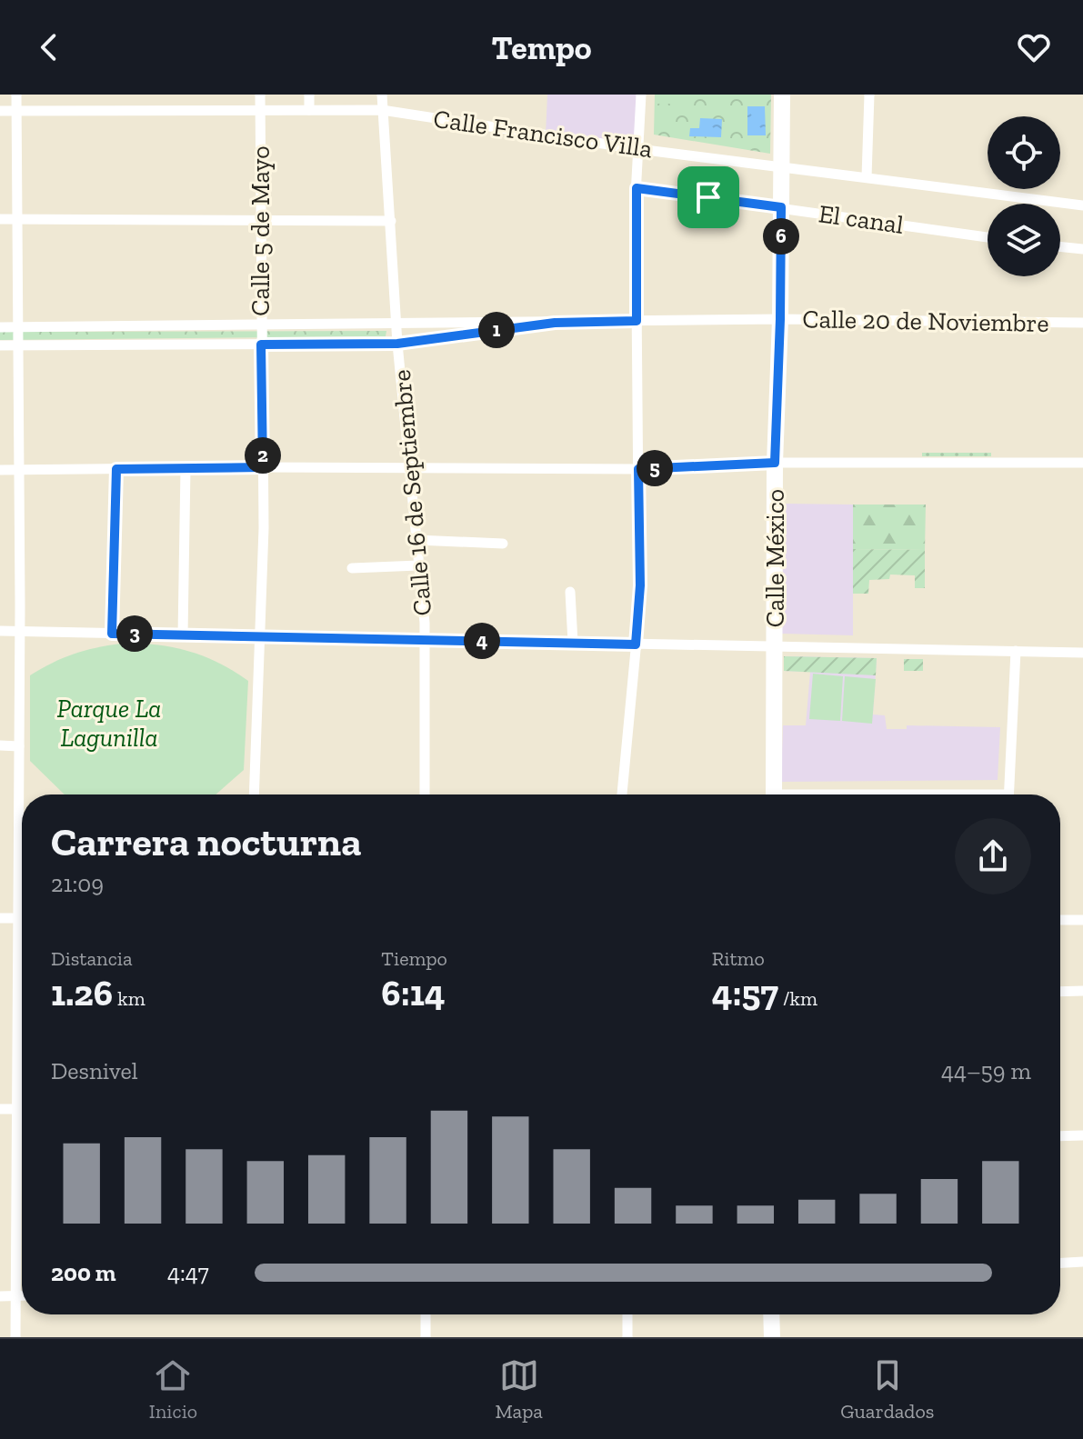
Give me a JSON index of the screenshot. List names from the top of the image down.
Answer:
{
  "streets": {
    "main road": ["Calle México"],
    "street": [
      "Calle Francisco Villa",
      "El canal",
      "Calle 5 de Mayo",
      "Calle 20 de Noviembre",
      "Calle 16 de Septiembre"
    ]
  },
  "crossings": [
    ["Calle Francisco Villa", "Calle 5 de Mayo"],
    ["Calle Francisco Villa", "Calle 16 de Septiembre"],
    ["Calle Francisco Villa", "Calle México"],
    ["El canal", "Calle México"],
    ["Calle 20 de Noviembre", "Calle México"]
  ],
  "parks": ["Parque La Lagunilla"],
  "page": {
    "header": "Tempo",
    "pins": [
      "6",
      "1",
      "2",
      "5",
      "3",
      "4"
    ],
    "heading": ["Carrera nocturna", "21:09"],
    "stats": [
      ["Distancia", "1.26 km"],
      ["Tiempo", "6:14"],
      ["Ritmo", "4:57 /km"]
    ],
    "chart": ["Desnivel", "44–59 m"],
    "list": [
      {
        "name": "200 m",
        "note": "4:47"
      }
    ],
    "tabs": ["Inicio", "Mapa", "Guardados"]
  }
}
